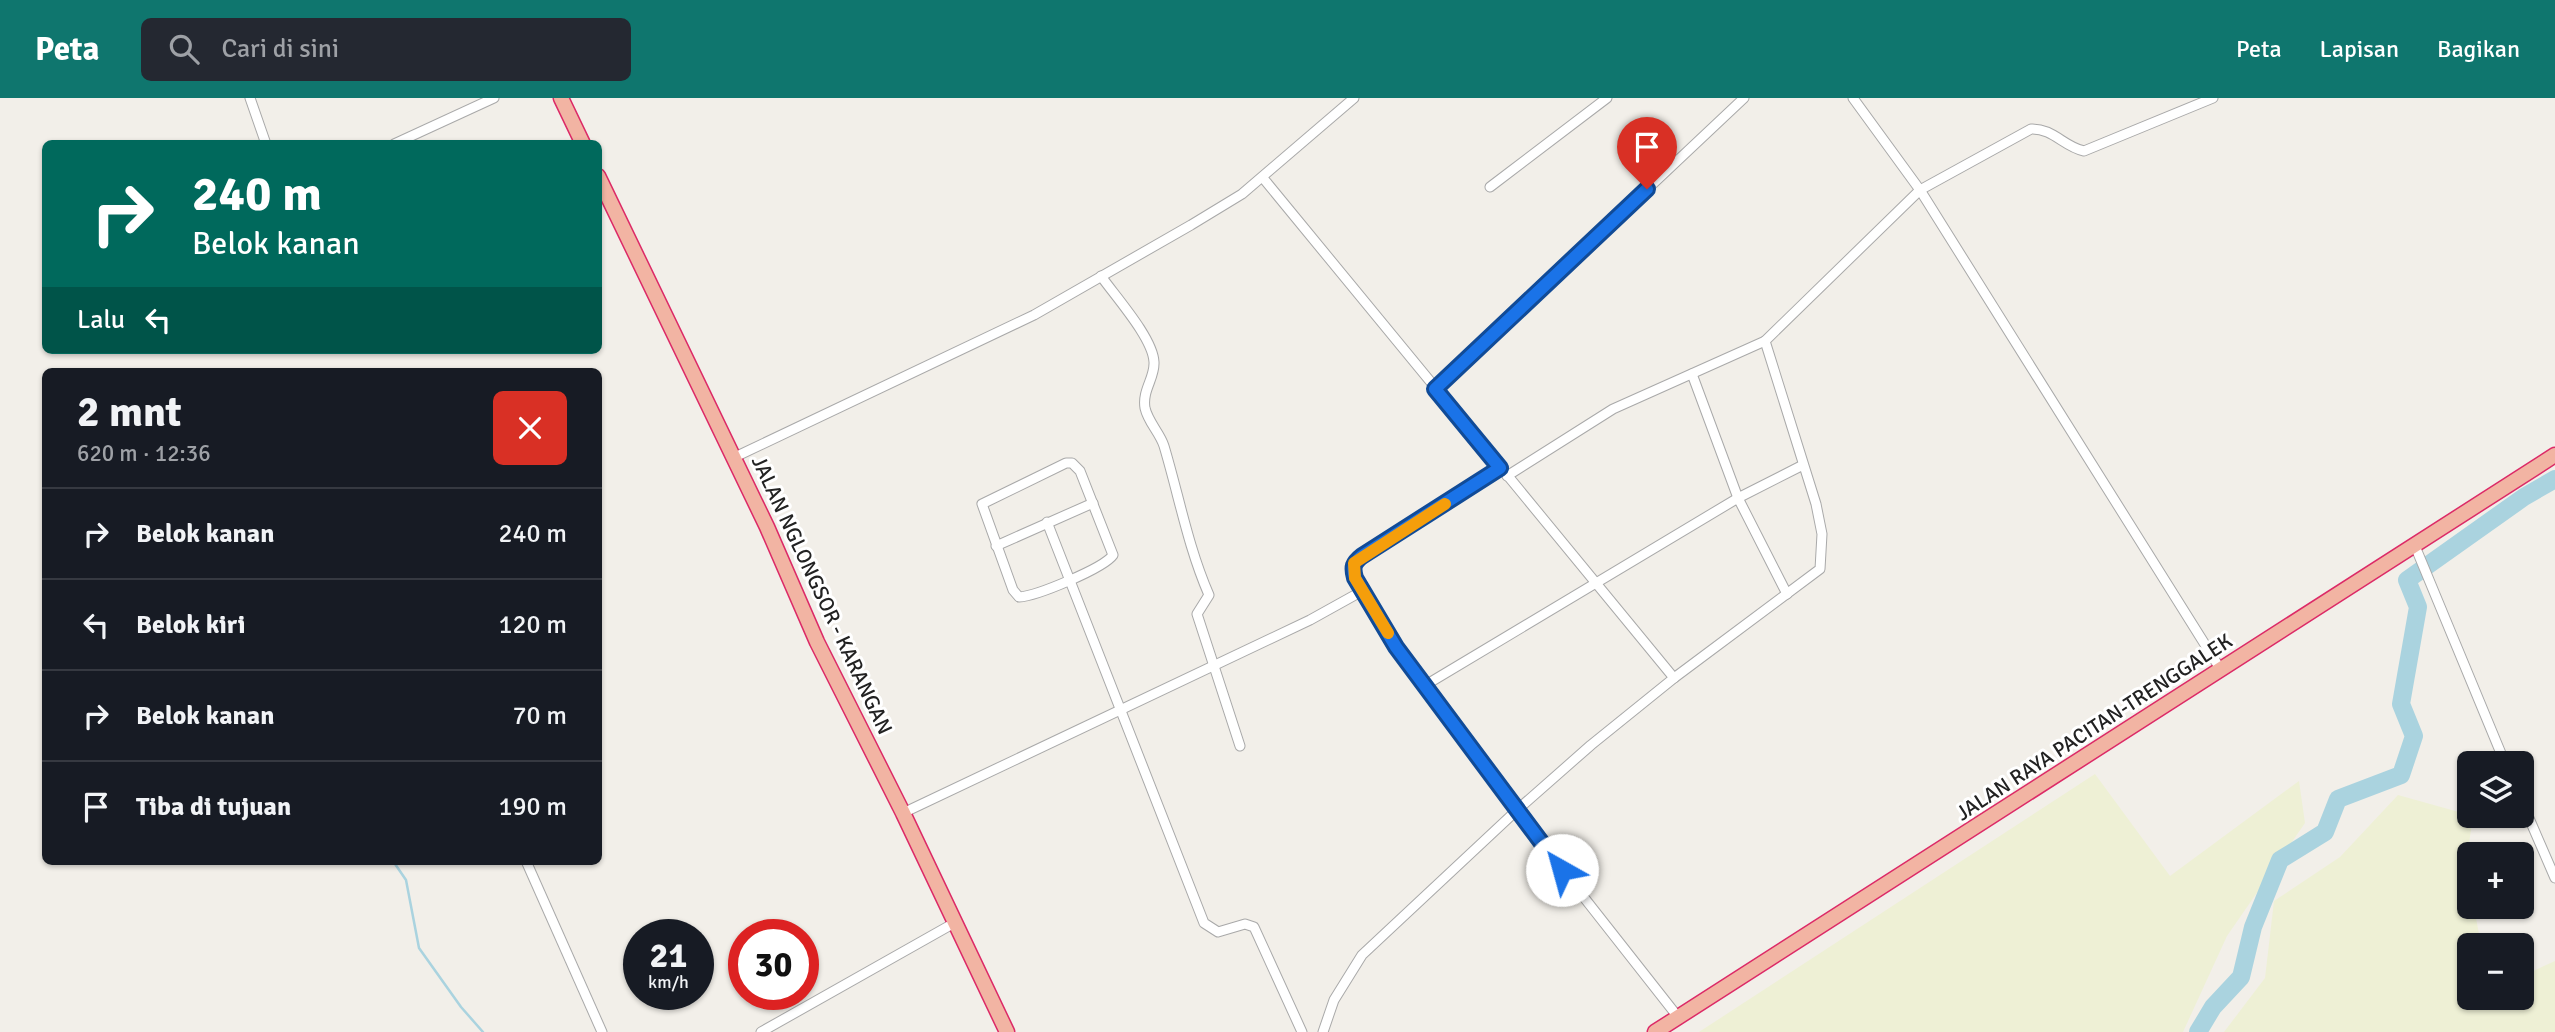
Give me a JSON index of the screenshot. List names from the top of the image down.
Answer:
{
  "streets": {
    "highway": ["JALAN NGLONGSOR - KARANGAN", "JALAN RAYA PACITAN-TRENGGALEK"]
  },
  "page": {
    "header": "Peta",
    "search": "Cari di sini",
    "nav": ["Peta", "Lapisan", "Bagikan"],
    "turn": ["240 m", "Belok kanan"],
    "then": "Lalu",
    "heading": ["2 mnt", "620 m · 12:36"],
    "list": [
      {
        "name": "Belok kanan",
        "value": "240 m"
      },
      {
        "name": "Belok kiri",
        "value": "120 m"
      },
      {
        "name": "Belok kanan",
        "value": "70 m"
      },
      {
        "name": "Tiba di tujuan",
        "value": "190 m"
      }
    ],
    "map_buttons": ["+", "−"],
    "speed": "21 km/h",
    "limit": "30"
  }
}
